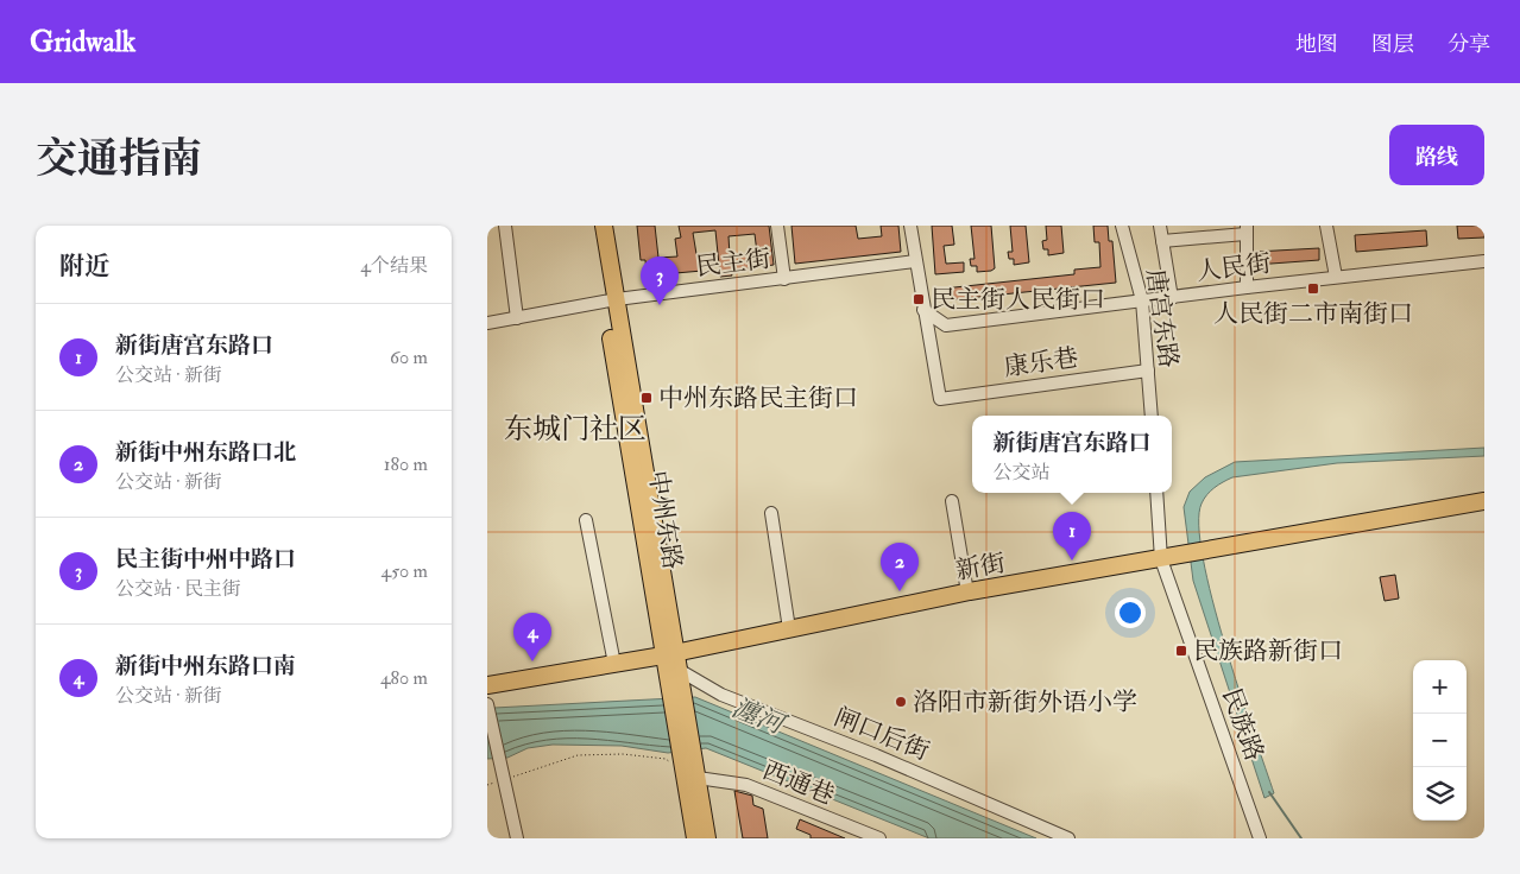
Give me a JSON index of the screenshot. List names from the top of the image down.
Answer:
{
  "streets": {
    "main road": ["中州东路", "新街"],
    "street": [
      "民主街",
      "人民街",
      "唐宫东路",
      "康乐巷",
      "民族路",
      "闸口后街",
      "西通巷"
    ]
  },
  "crossings": [
    ["民主街", "中州东路"],
    ["人民街", "唐宫东路"],
    ["人民街", "康乐巷"],
    ["唐宫东路", "康乐巷"],
    ["中州东路", "新街"],
    ["中州东路", "闸口后街"],
    ["中州东路", "西通巷"],
    ["新街", "民族路"]
  ],
  "districts": ["东城门社区"],
  "water": ["瀍河"],
  "places": {
    "transit": [
      "人民街二市南街口",
      "民主街人民街口",
      "中州东路民主街口",
      "民族路新街口"
    ],
    "other": ["洛阳市新街外语小学"]
  },
  "page": {
    "header": "Gridwalk",
    "nav": ["地图", "图层", "分享"],
    "title": "交通指南",
    "buttons": "路线",
    "heading": ["附近", "4个结果"],
    "pins": [
      "3",
      "1",
      "2",
      "4"
    ],
    "list": [
      {
        "mark": "1",
        "name": "新街唐宫东路口",
        "note": "公交站 · 新街",
        "value": "60 m"
      },
      {
        "mark": "2",
        "name": "新街中州东路口北",
        "note": "公交站 · 新街",
        "value": "180 m"
      },
      {
        "mark": "3",
        "name": "民主街中州中路口",
        "note": "公交站 · 民主街",
        "value": "450 m"
      },
      {
        "mark": "4",
        "name": "新街中州东路口南",
        "note": "公交站 · 新街",
        "value": "480 m"
      }
    ],
    "popup": ["新街唐宫东路口", "公交站"],
    "map_buttons": ["+", "−"]
  }
}
